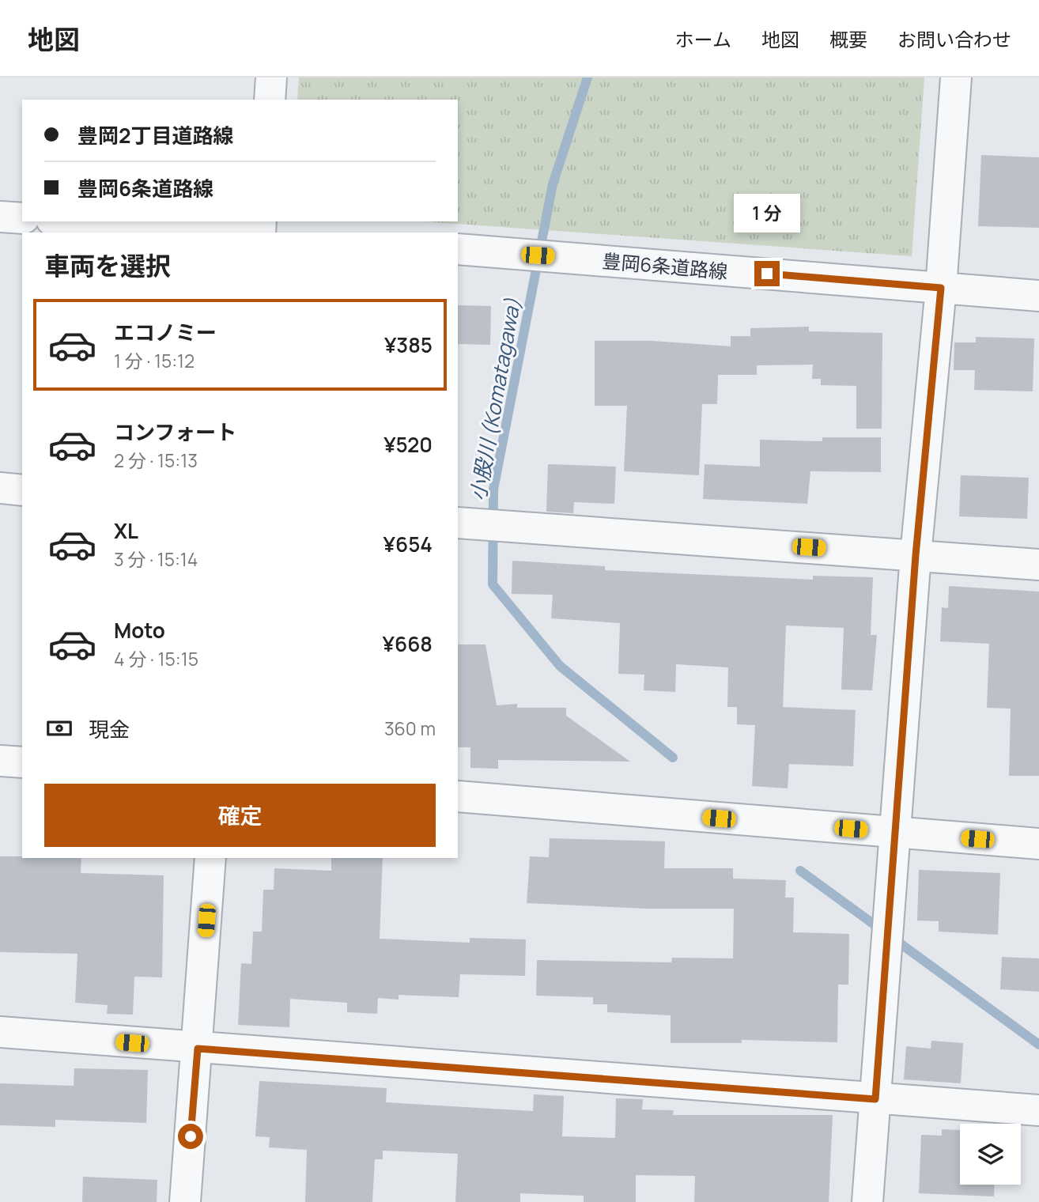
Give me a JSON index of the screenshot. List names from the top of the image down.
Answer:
{
  "streets": {
    "street": ["豊岡6条道路線"]
  },
  "water": ["小股川 (Komatagawa)"],
  "page": {
    "header": "地図",
    "nav": [
      "ホーム",
      "地図",
      "概要",
      "お問い合わせ"
    ],
    "banner": ["豊岡2丁目道路線", "豊岡6条道路線"],
    "bubble": "1 分",
    "heading": "車両を選択",
    "list": [
      {
        "name": "エコノミー",
        "note": "1 分 · 15:12",
        "value": "¥385"
      },
      {
        "name": "コンフォート",
        "note": "2 分 · 15:13",
        "value": "¥520"
      },
      {
        "name": "XL",
        "note": "3 分 · 15:14",
        "value": "¥654"
      },
      {
        "name": "Moto",
        "note": "4 分 · 15:15",
        "value": "¥668"
      }
    ],
    "pay": ["現金", "360 m"],
    "buttons": "確定"
  }
}
